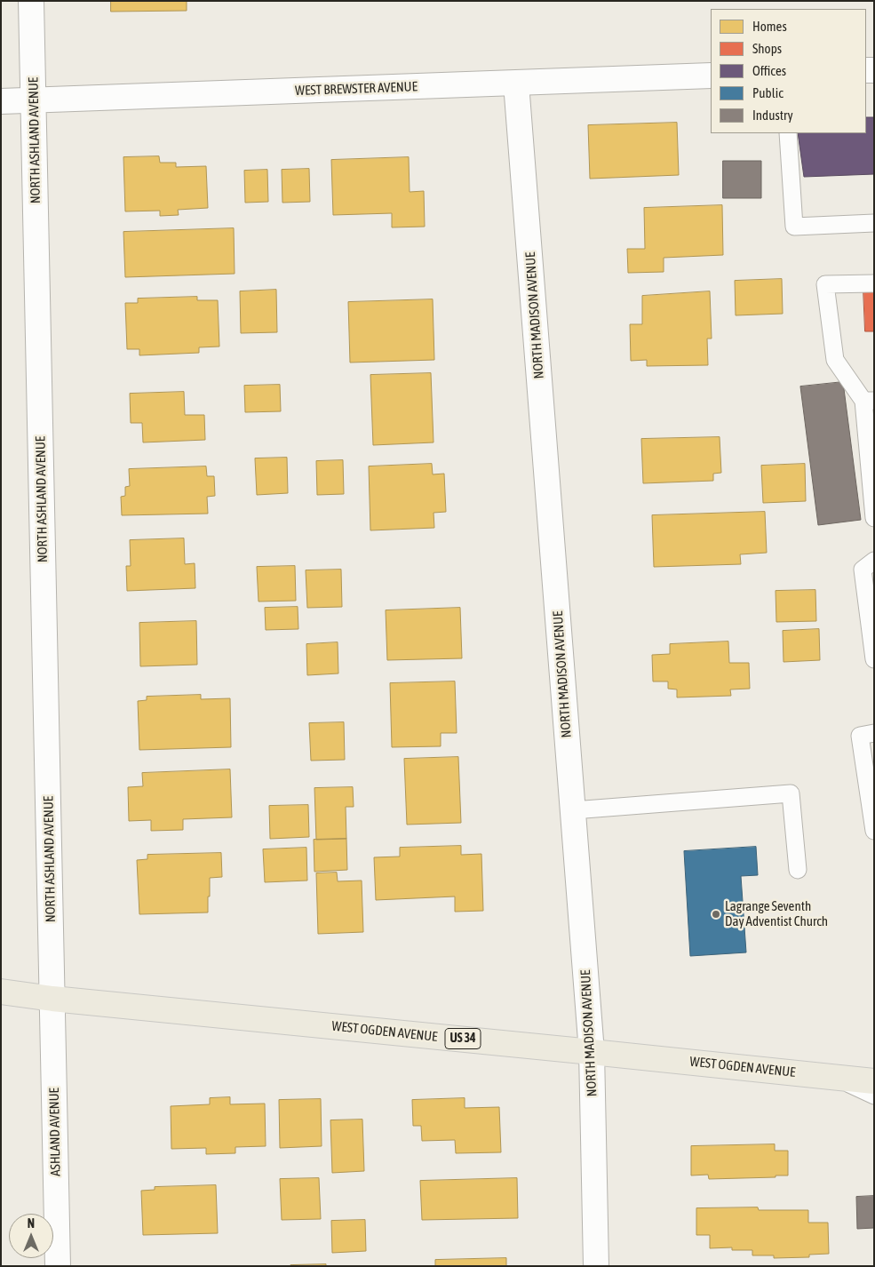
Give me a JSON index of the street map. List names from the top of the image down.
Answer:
{
  "streets": {
    "main road": ["WEST OGDEN AVENUE", "US 34"],
    "street": [
      "WEST BREWSTER AVENUE",
      "NORTH ASHLAND AVENUE",
      "NORTH MADISON AVENUE",
      "ASHLAND AVENUE"
    ]
  },
  "crossings": [
    ["WEST BREWSTER AVENUE", "NORTH ASHLAND AVENUE"],
    ["WEST BREWSTER AVENUE", "NORTH MADISON AVENUE"],
    ["NORTH ASHLAND AVENUE", "WEST OGDEN AVENUE"],
    ["NORTH ASHLAND AVENUE", "ASHLAND AVENUE"],
    ["NORTH MADISON AVENUE", "WEST OGDEN AVENUE"],
    ["WEST OGDEN AVENUE", "ASHLAND AVENUE"]
  ],
  "places": ["Lagrange Seventh Day Adventist Church"],
  "legend": [
    "Homes",
    "Shops",
    "Offices",
    "Public",
    "Industry"
  ],
  "north": "top"
}
